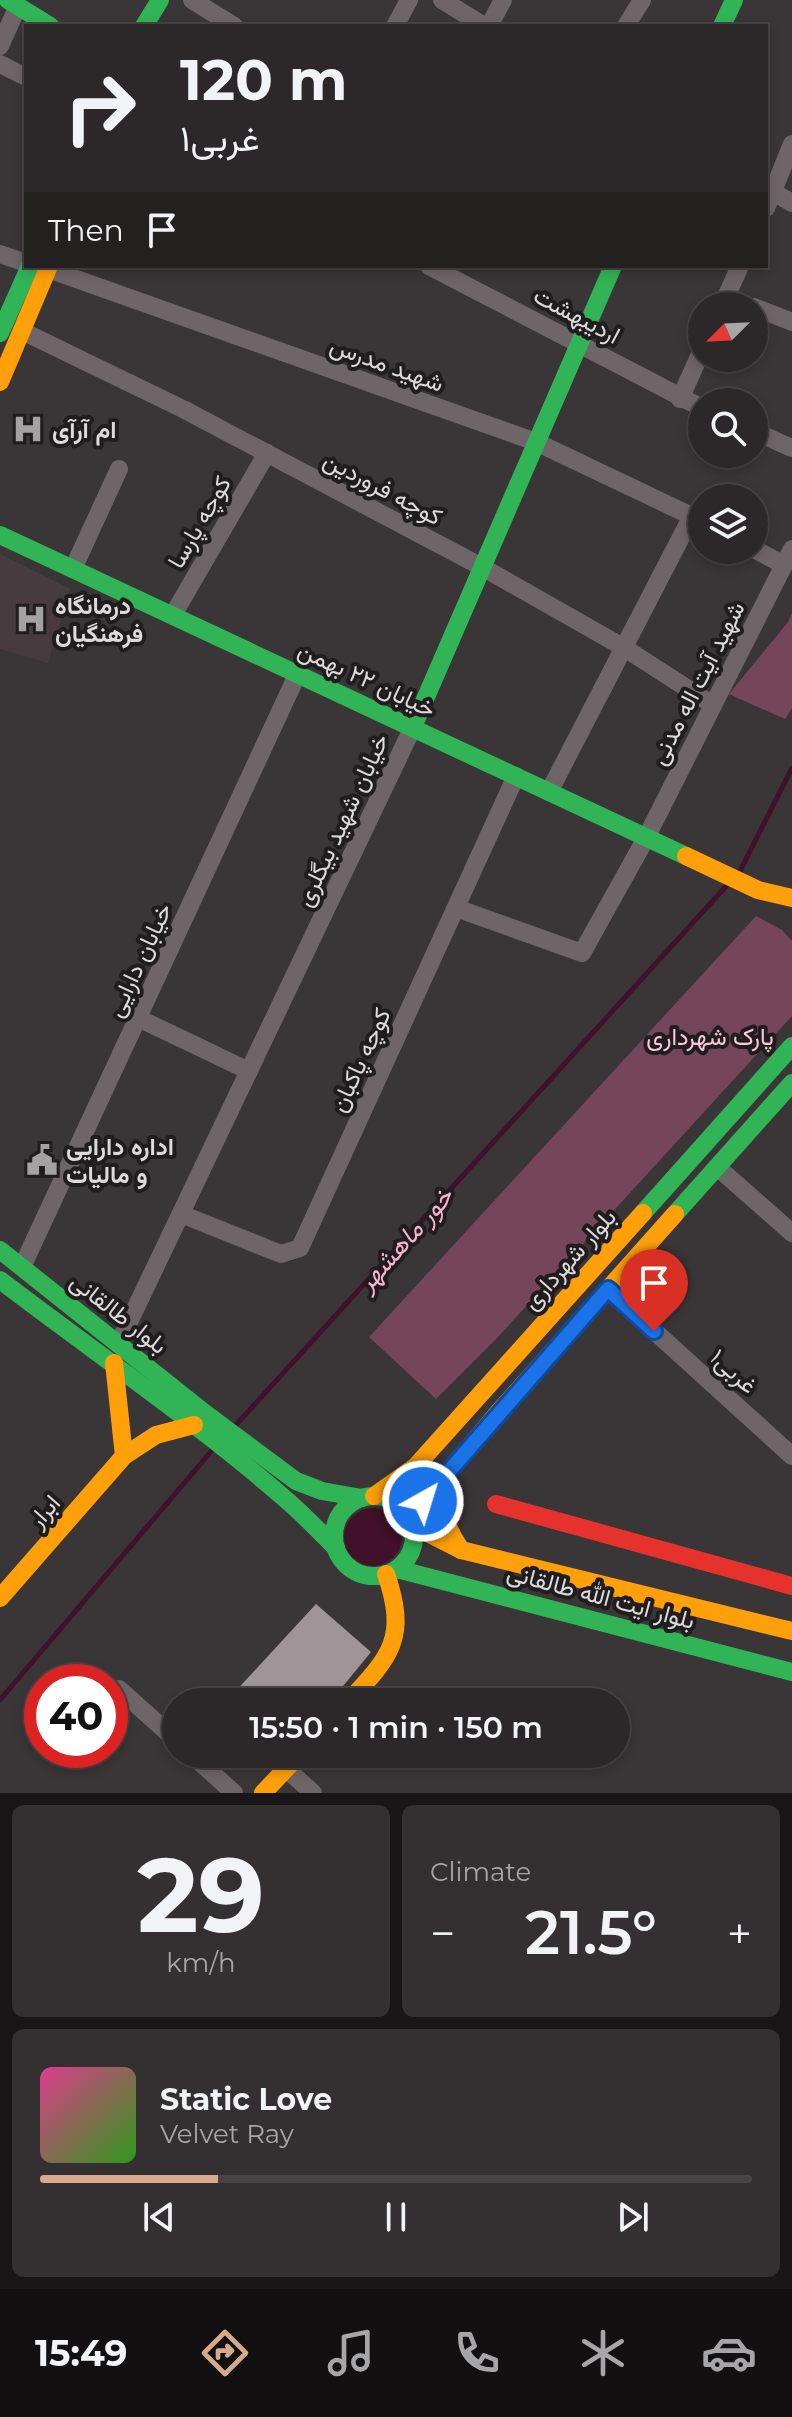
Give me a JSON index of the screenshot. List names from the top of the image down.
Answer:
{
  "streets": {
    "main road": [
      "خیابان ۲۲ بهمن",
      "خیابان شهید بیگلری",
      "بلوار شهرداری",
      "بلوار طالقانی",
      "ابرار",
      "بلوار ایت الله طالقانی"
    ],
    "street": [
      "اردیبهشت",
      "شهید مدرس",
      "کوچه فروردین",
      "کوچه پارسا",
      "شهید آیت اله مدنی",
      "خیابان دارایی",
      "کوچه پاکبان",
      "۱غربی"
    ]
  },
  "crossings": [
    ["اردیبهشت", "خیابان شهید بیگلری"],
    ["شهید مدرس", "خیابان شهید بیگلری"],
    ["کوچه فروردین", "کوچه پارسا"],
    ["کوچه فروردین", "شهید آیت اله مدنی"],
    ["کوچه فروردین", "خیابان شهید بیگلری"],
    ["کوچه پارسا", "خیابان ۲۲ بهمن"],
    ["خیابان ۲۲ بهمن", "شهید آیت اله مدنی"],
    ["خیابان ۲۲ بهمن", "خیابان شهید بیگلری"],
    ["خیابان ۲۲ بهمن", "خیابان دارایی"],
    ["خیابان ۲۲ بهمن", "کوچه پاکبان"],
    ["شهید آیت اله مدنی", "کوچه پاکبان"],
    ["خیابان شهید بیگلری", "کوچه پاکبان"],
    ["خیابان شهید بیگلری", "بلوار طالقانی"],
    ["خیابان دارایی", "بلوار طالقانی"],
    ["بلوار شهرداری", "۱غربی"],
    ["بلوار شهرداری", "بلوار ایت الله طالقانی"],
    ["بلوار طالقانی", "ابرار"]
  ],
  "water": ["خور ماهشهر"],
  "parks": ["پارک شهرداری"],
  "places": {
    "hospital": ["ام آرآی", "درمانگاه فرهنگیان"],
    "public building": ["اداره دارایی و مالیات"]
  },
  "north": "bottom left",
  "page": {
    "turn": ["120 m", "۱غربی"],
    "then": "Then",
    "limit": "40",
    "trip": "15:50 · 1 min · 150 m",
    "tile": [
      ["29", "km/h"],
      "Climate"
    ],
    "heat": ["−", "21.5°", "+"],
    "song": ["Static Love", "Velvet Ray"],
    "tabs": "15:49"
  }
}
